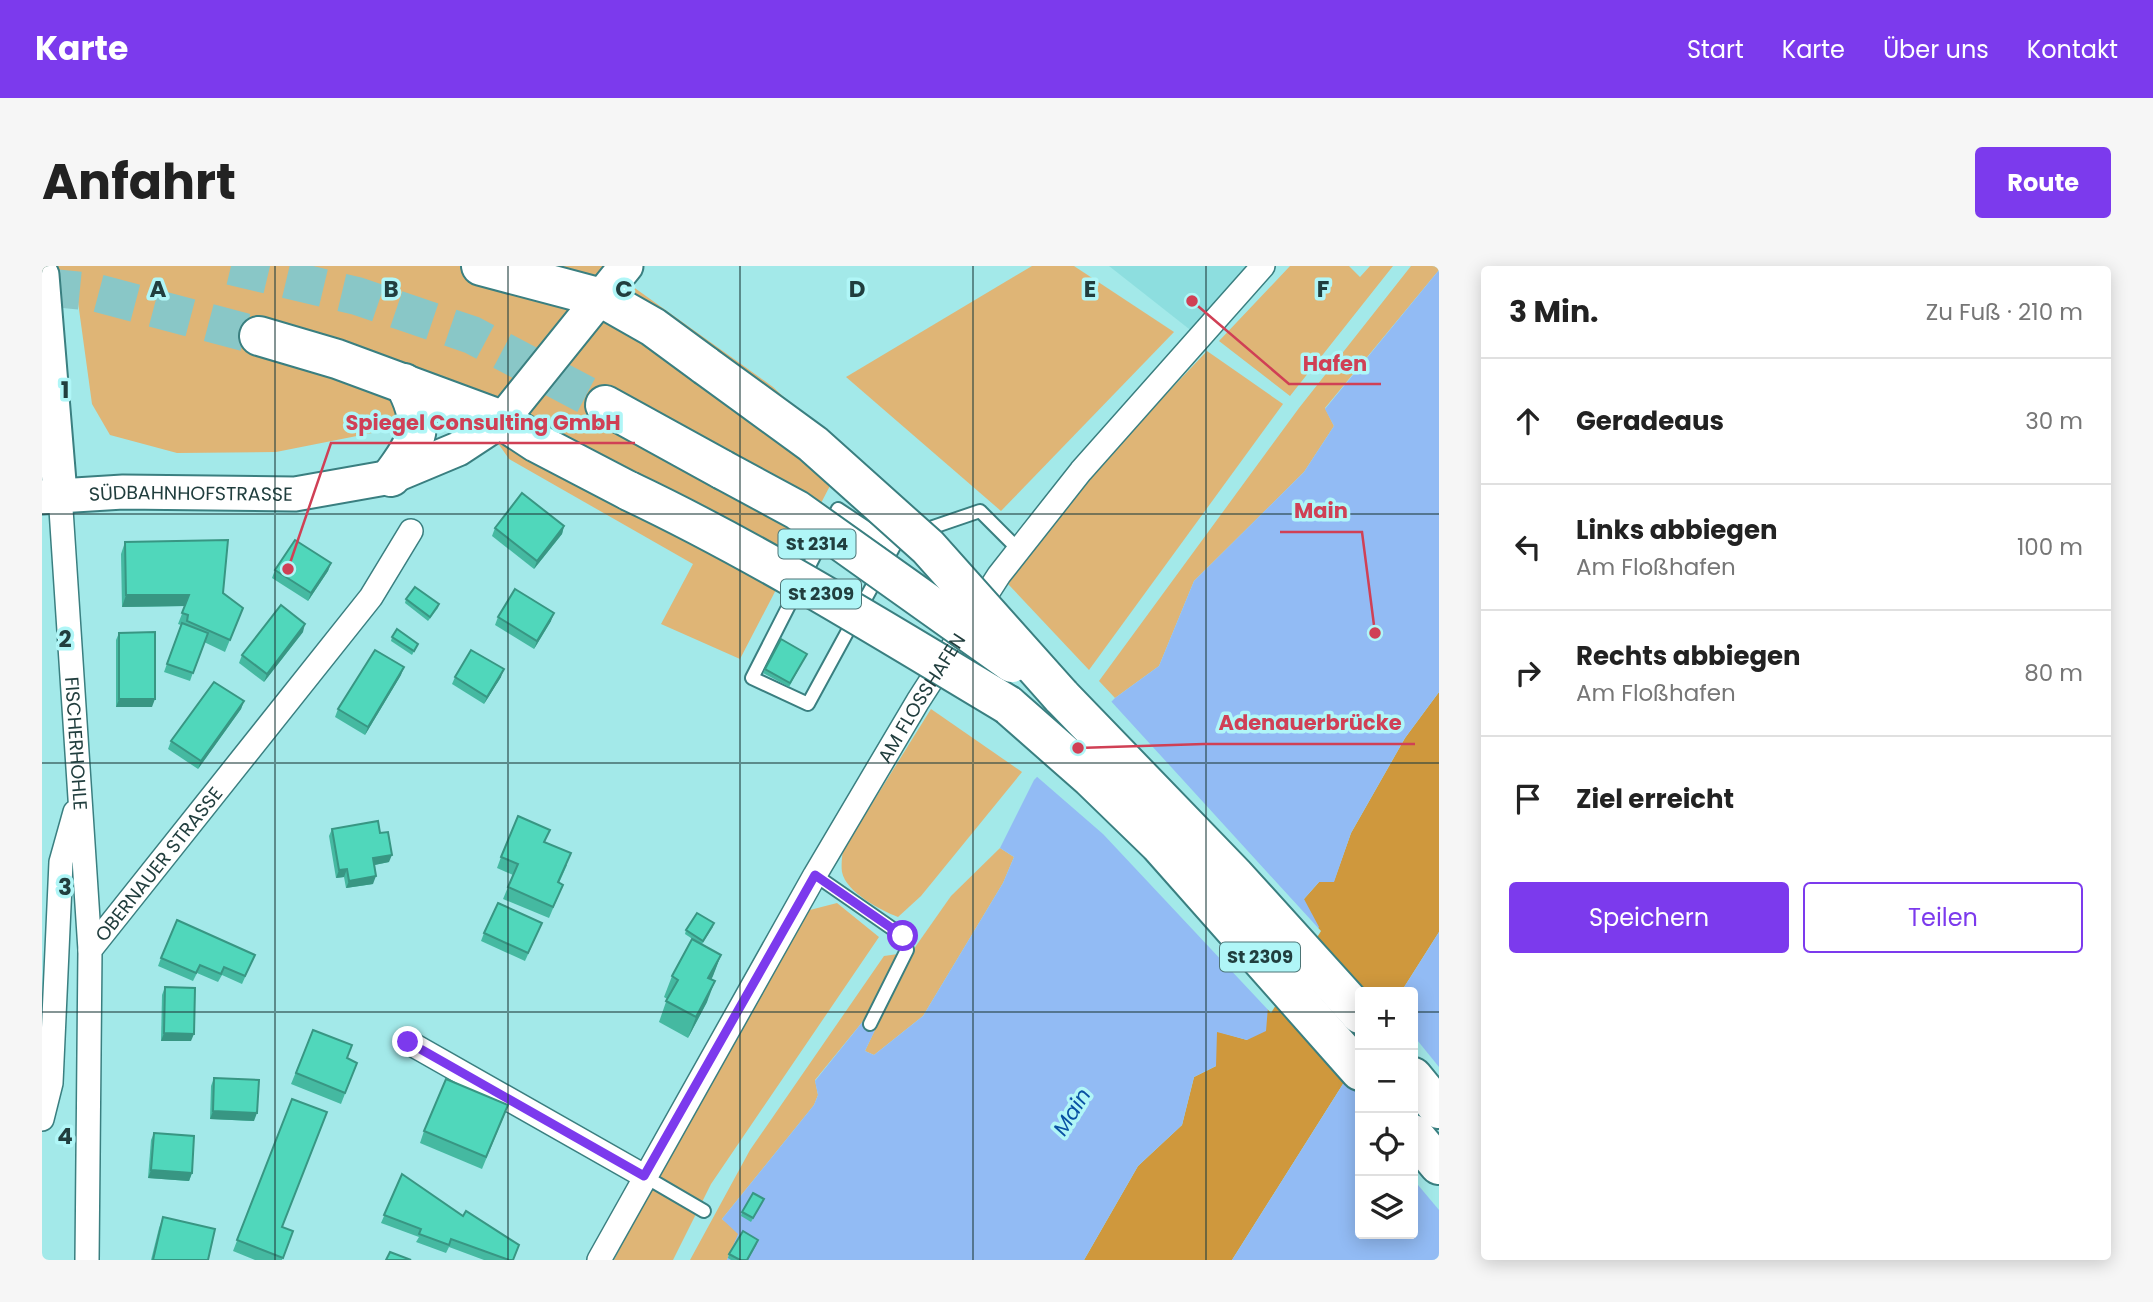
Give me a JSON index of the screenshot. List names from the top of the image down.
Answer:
{
  "streets": {
    "highway": ["St 2314", "St 2309"],
    "street": [
      "SÜDBAHNHOFSTRASSE",
      "AM FLOSSHAFEN",
      "FISCHERHOHLE",
      "OBERNAUER STRASSE"
    ]
  },
  "crossings": [
    ["SÜDBAHNHOFSTRASSE", "St 2309"],
    ["SÜDBAHNHOFSTRASSE", "FISCHERHOHLE"],
    ["St 2314", "St 2309"],
    ["FISCHERHOHLE", "OBERNAUER STRASSE"]
  ],
  "water": ["Main"],
  "places": [
    "Hafen",
    "Spiegel Consulting GmbH",
    "Main",
    "Adenauerbrücke"
  ],
  "page": {
    "header": "Karte",
    "nav": [
      "Start",
      "Karte",
      "Über uns",
      "Kontakt"
    ],
    "title": "Anfahrt",
    "buttons": [
      "Route",
      ["Speichern", "Teilen"]
    ],
    "heading": ["3 Min.", "Zu Fuß · 210 m"],
    "list": [
      ["Geradeaus", "30 m"],
      ["Links abbiegen", "Am Floßhafen", "100 m"],
      ["Rechts abbiegen", "Am Floßhafen", "80 m"],
      "Ziel erreicht"
    ],
    "map_buttons": ["+", "−"]
  },
  "grid": {
    "columns": [
      "A",
      "B",
      "C",
      "D",
      "E",
      "F"
    ],
    "rows": [
      "1",
      "2",
      "3",
      "4"
    ]
  }
}
